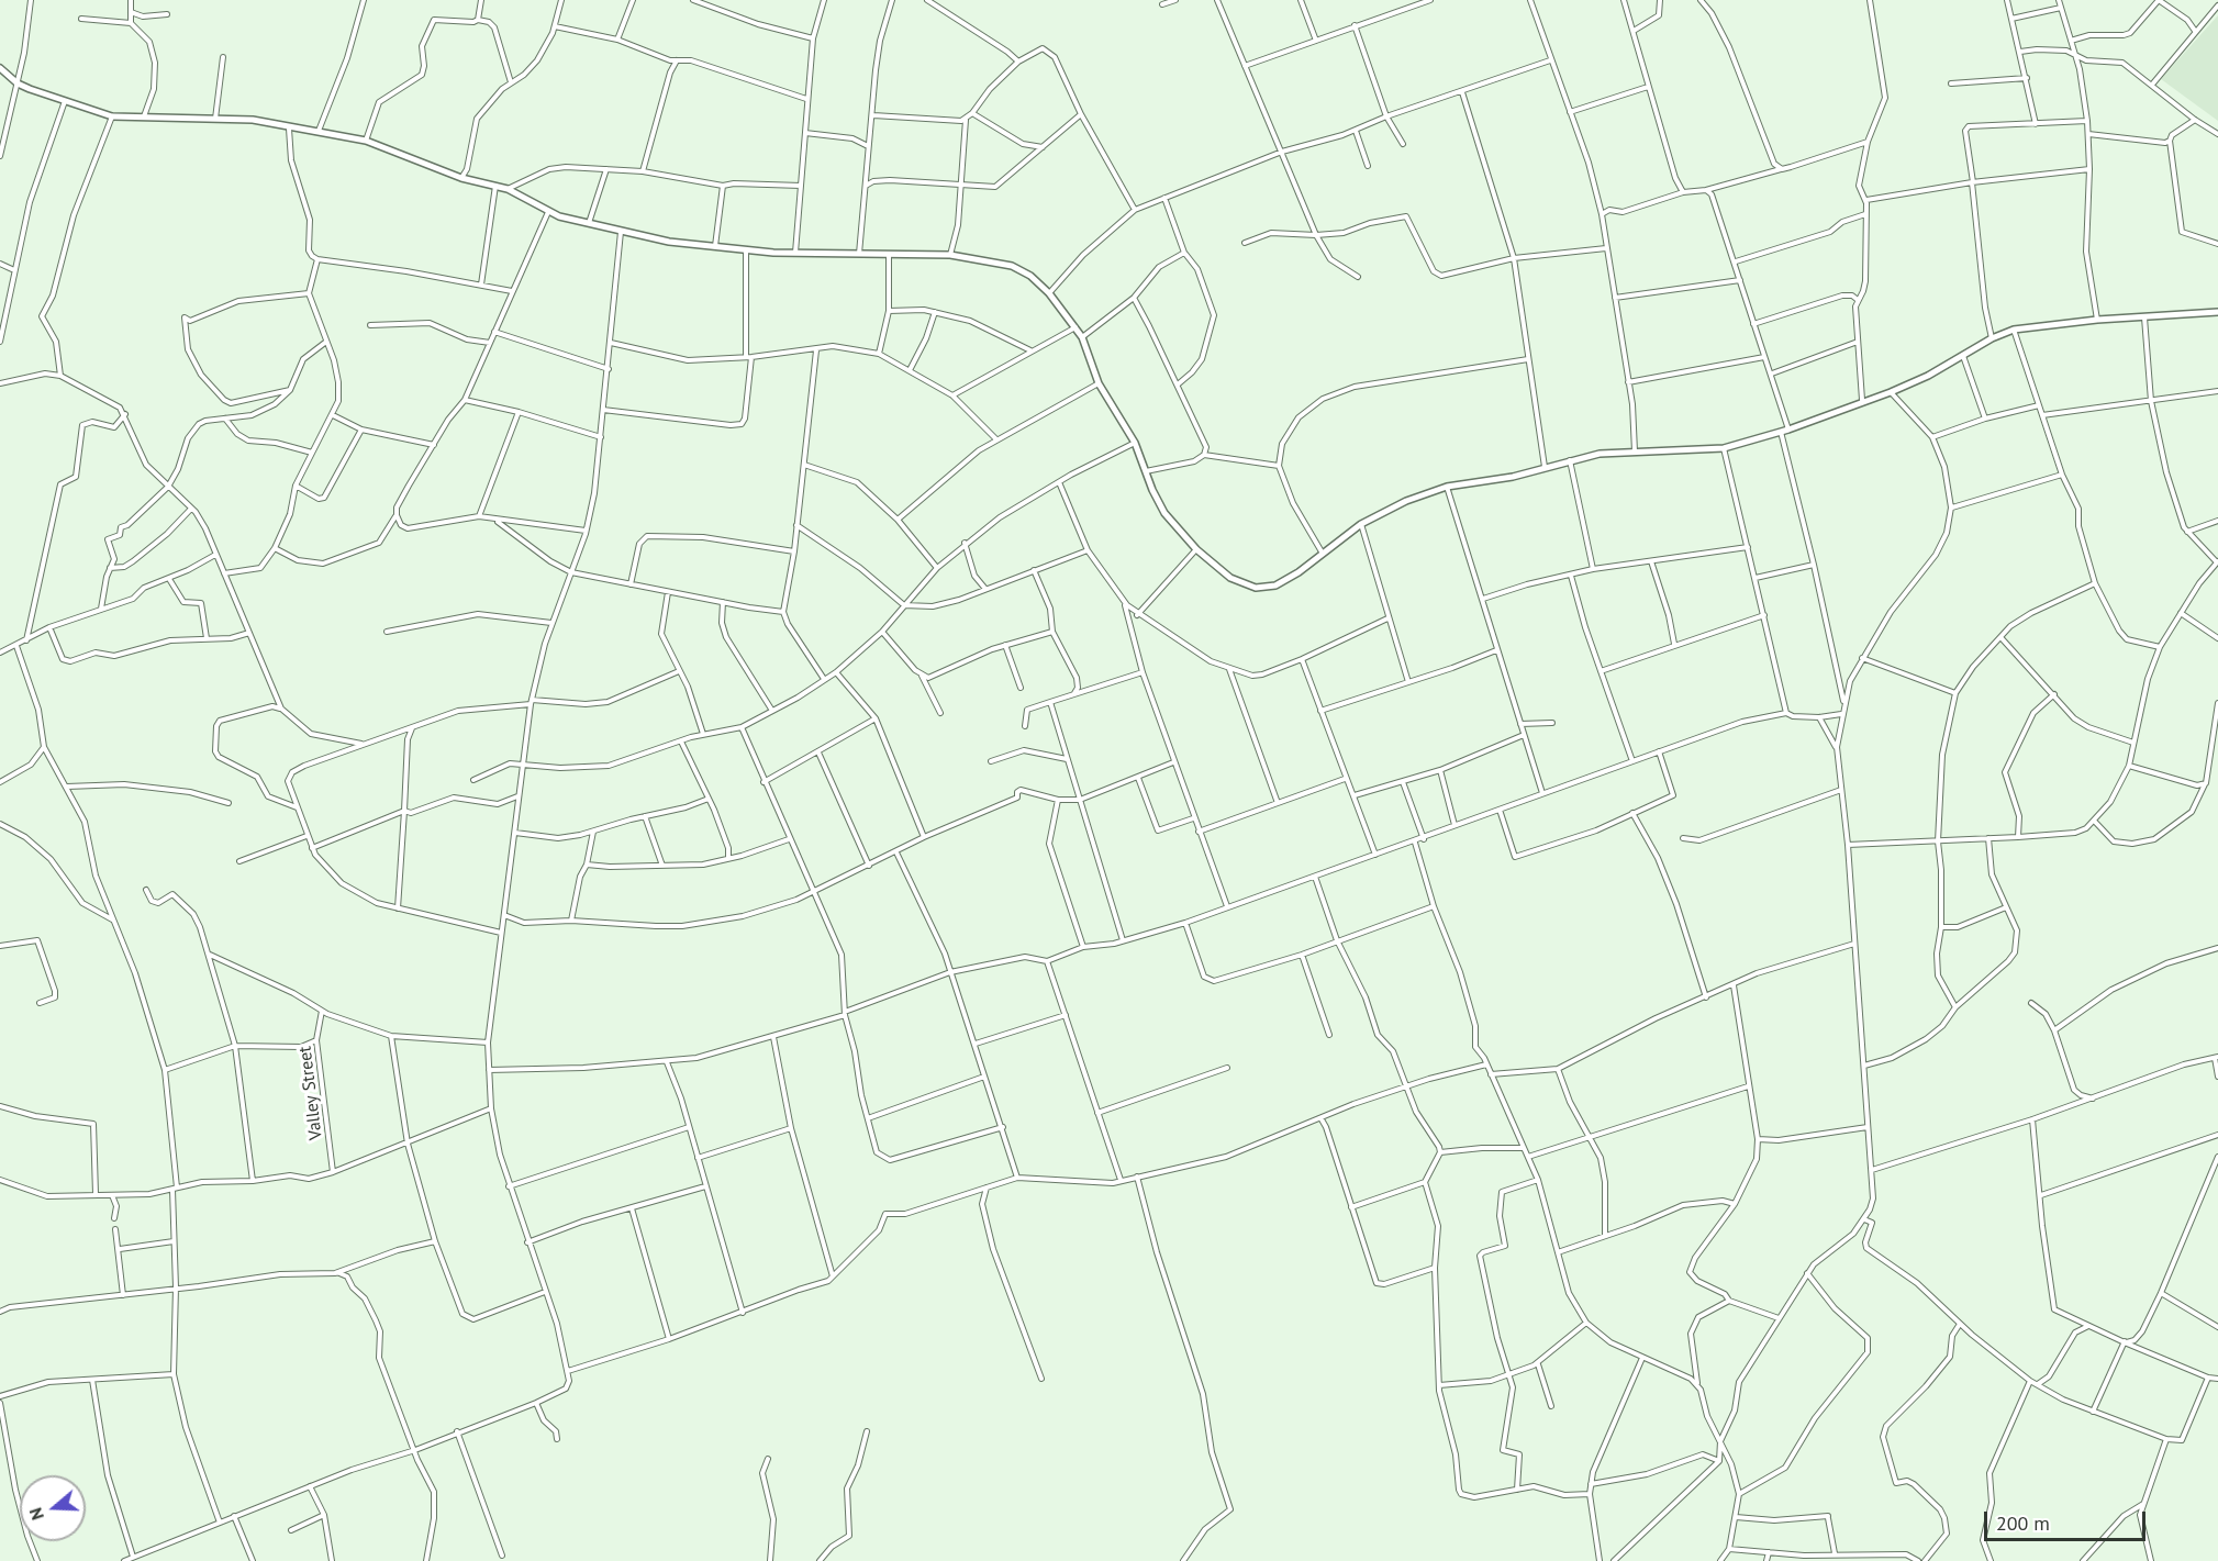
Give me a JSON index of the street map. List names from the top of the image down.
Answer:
{
  "streets": {
    "street": ["Valley Street"]
  },
  "scale_bar": "200 m",
  "north": "left"
}
